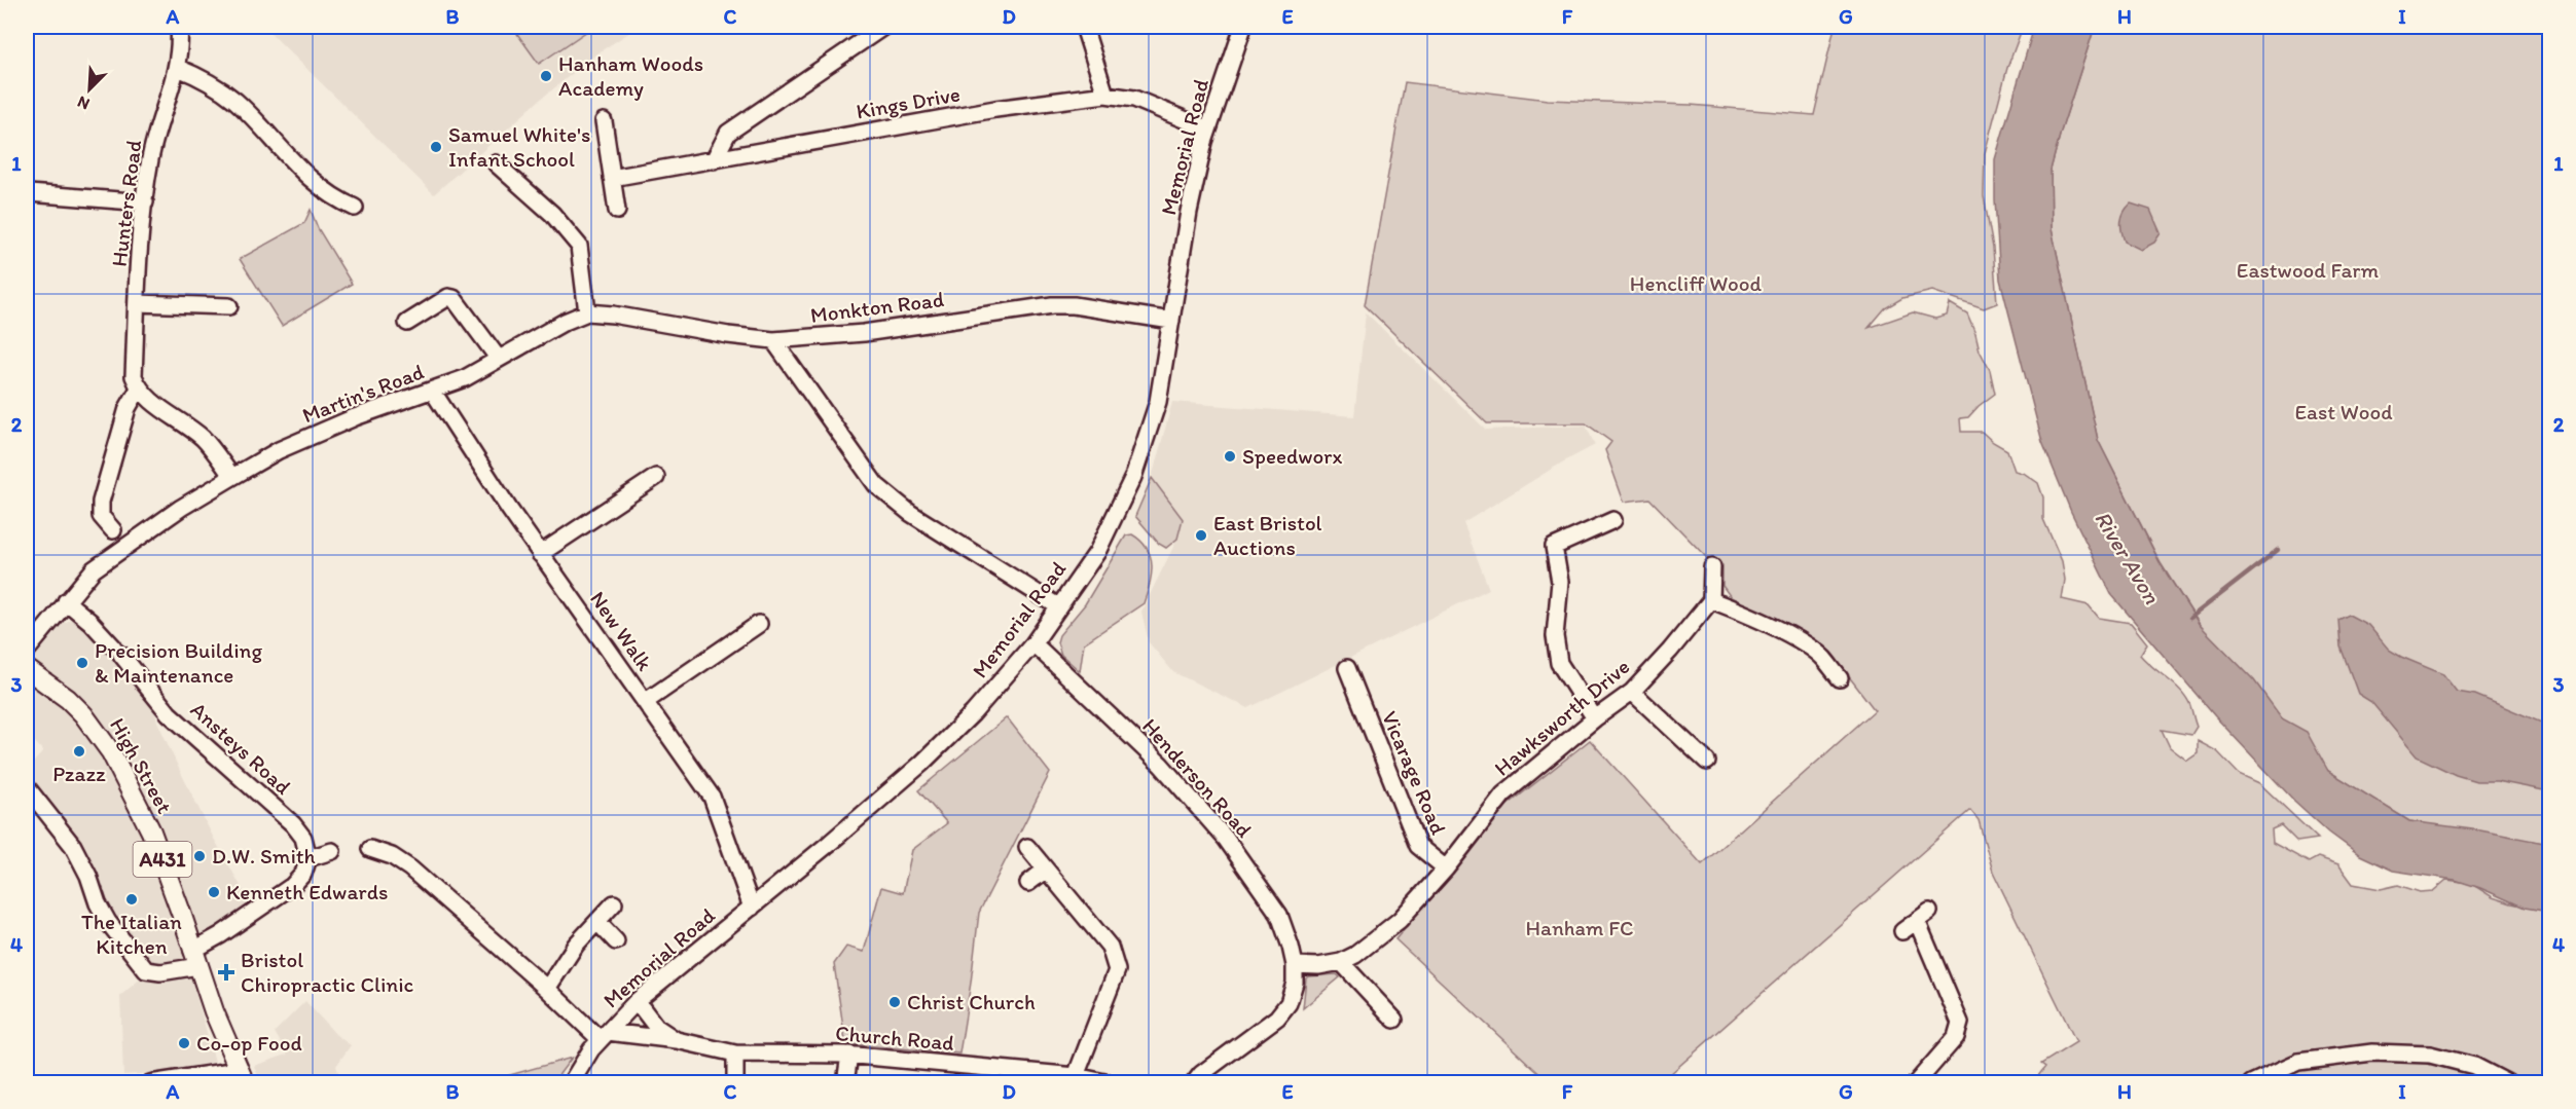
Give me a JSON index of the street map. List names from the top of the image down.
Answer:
{
  "streets": {
    "main road": ["High Street", "A431"],
    "street": [
      "Kings Drive",
      "Memorial Road",
      "Hunters Road",
      "Monkton Road",
      "Martin's Road",
      "New Walk",
      "Hawksworth Drive",
      "Ansteys Road",
      "Vicarage Road",
      "Henderson Road",
      "Church Road"
    ]
  },
  "crossings": [
    ["Kings Drive", "Memorial Road"],
    ["Memorial Road", "Monkton Road"],
    ["Memorial Road", "New Walk"],
    ["Memorial Road", "Henderson Road"],
    ["Memorial Road", "Church Road"],
    ["Monkton Road", "Martin's Road"],
    ["Martin's Road", "New Walk"],
    ["Martin's Road", "Ansteys Road"],
    ["Hawksworth Drive", "Vicarage Road"]
  ],
  "water": ["River Avon"],
  "parks": [
    "Eastwood Farm",
    "Hencliff Wood",
    "East Wood",
    "Hanham FC"
  ],
  "places": {
    "other": [
      "Hanham Woods Academy",
      "Samuel White's Infant School",
      "Speedworx",
      "East Bristol Auctions",
      "Precision Building & Maintenance",
      "Pzazz",
      "D.W. Smith",
      "Kenneth Edwards",
      "The Italian Kitchen",
      "Christ Church",
      "Co-op Food"
    ],
    "health": ["Bristol Chiropractic Clinic"]
  },
  "north": "bottom left",
  "grid": {
    "columns": [
      "A",
      "B",
      "C",
      "D",
      "E",
      "F",
      "G",
      "H",
      "I"
    ],
    "rows": [
      "1",
      "2",
      "3",
      "4"
    ]
  }
}
